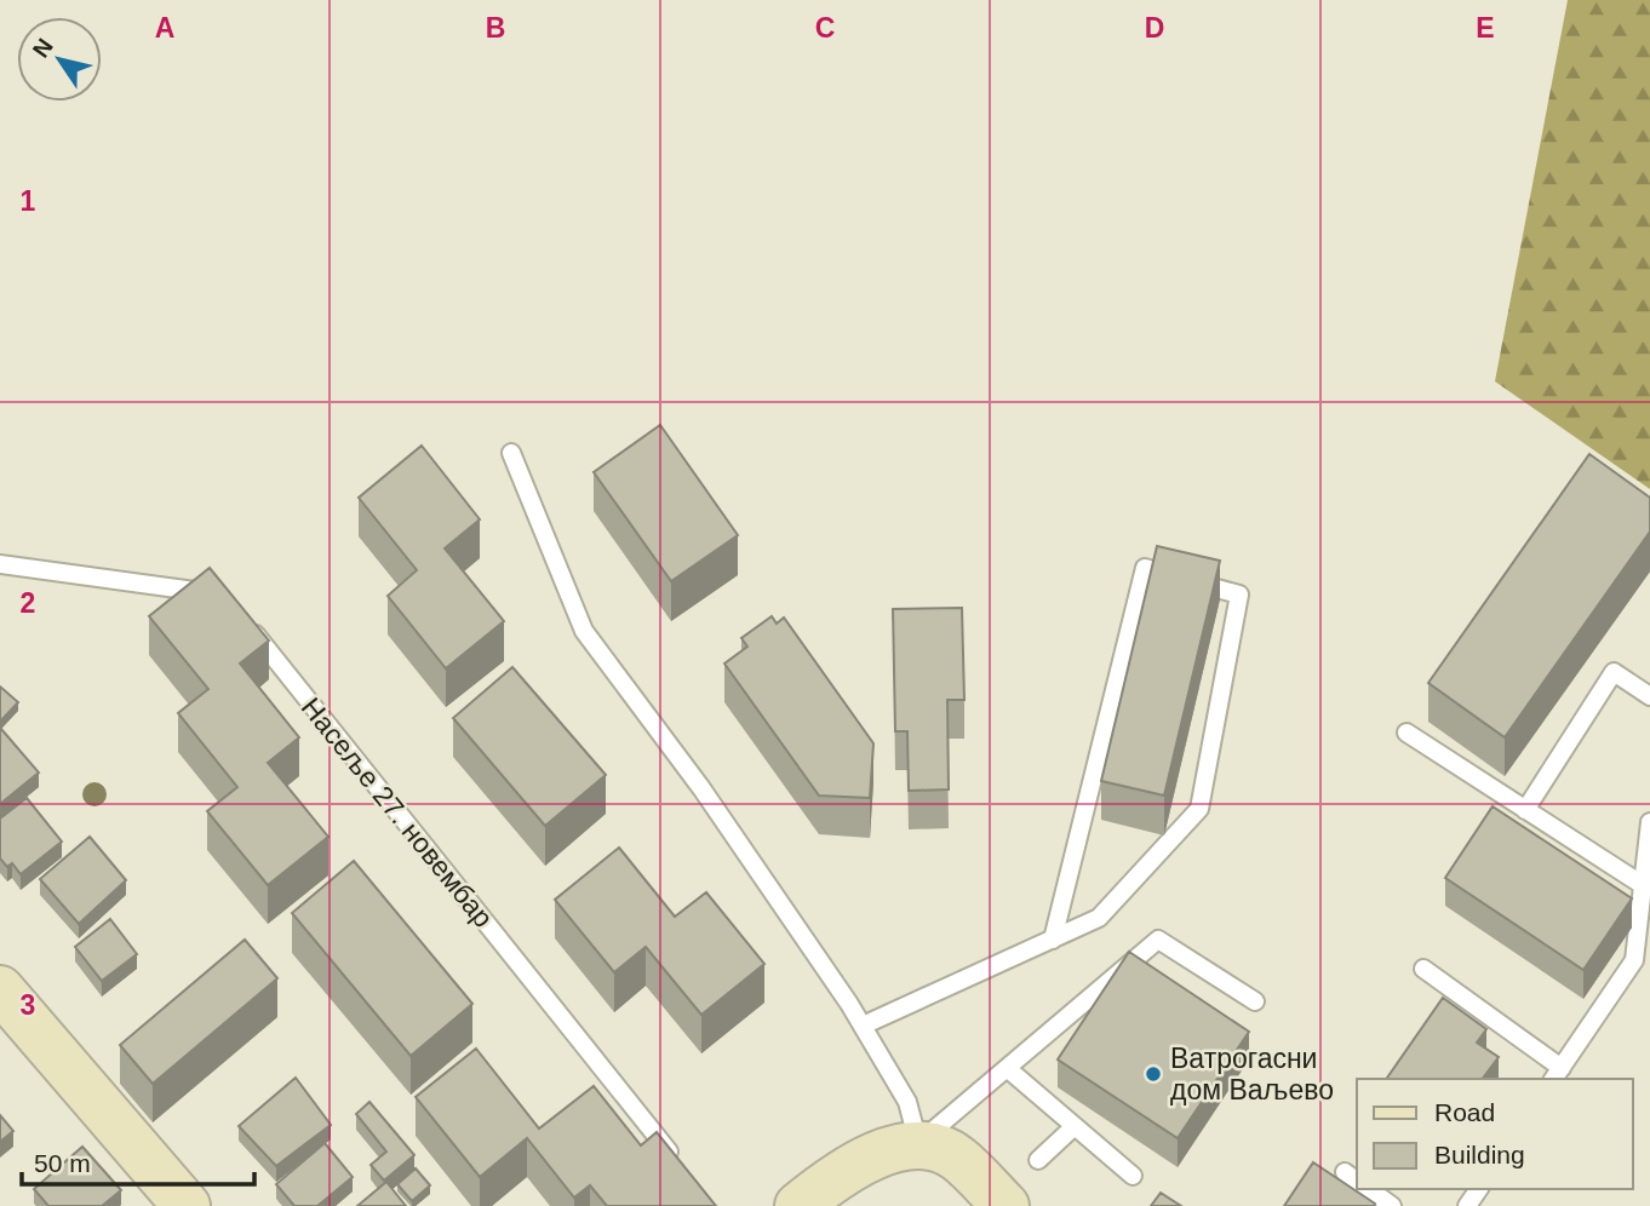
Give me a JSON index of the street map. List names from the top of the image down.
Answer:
{
  "streets": {
    "lane": ["Насеље 27. новембар"]
  },
  "places": ["Ватрогасни дом Ваљево"],
  "legend": ["Road", "Building"],
  "scale_bar": "50 m",
  "north": "top left",
  "grid": {
    "columns": [
      "A",
      "B",
      "C",
      "D",
      "E"
    ],
    "rows": ["1", "2", "3"]
  }
}
